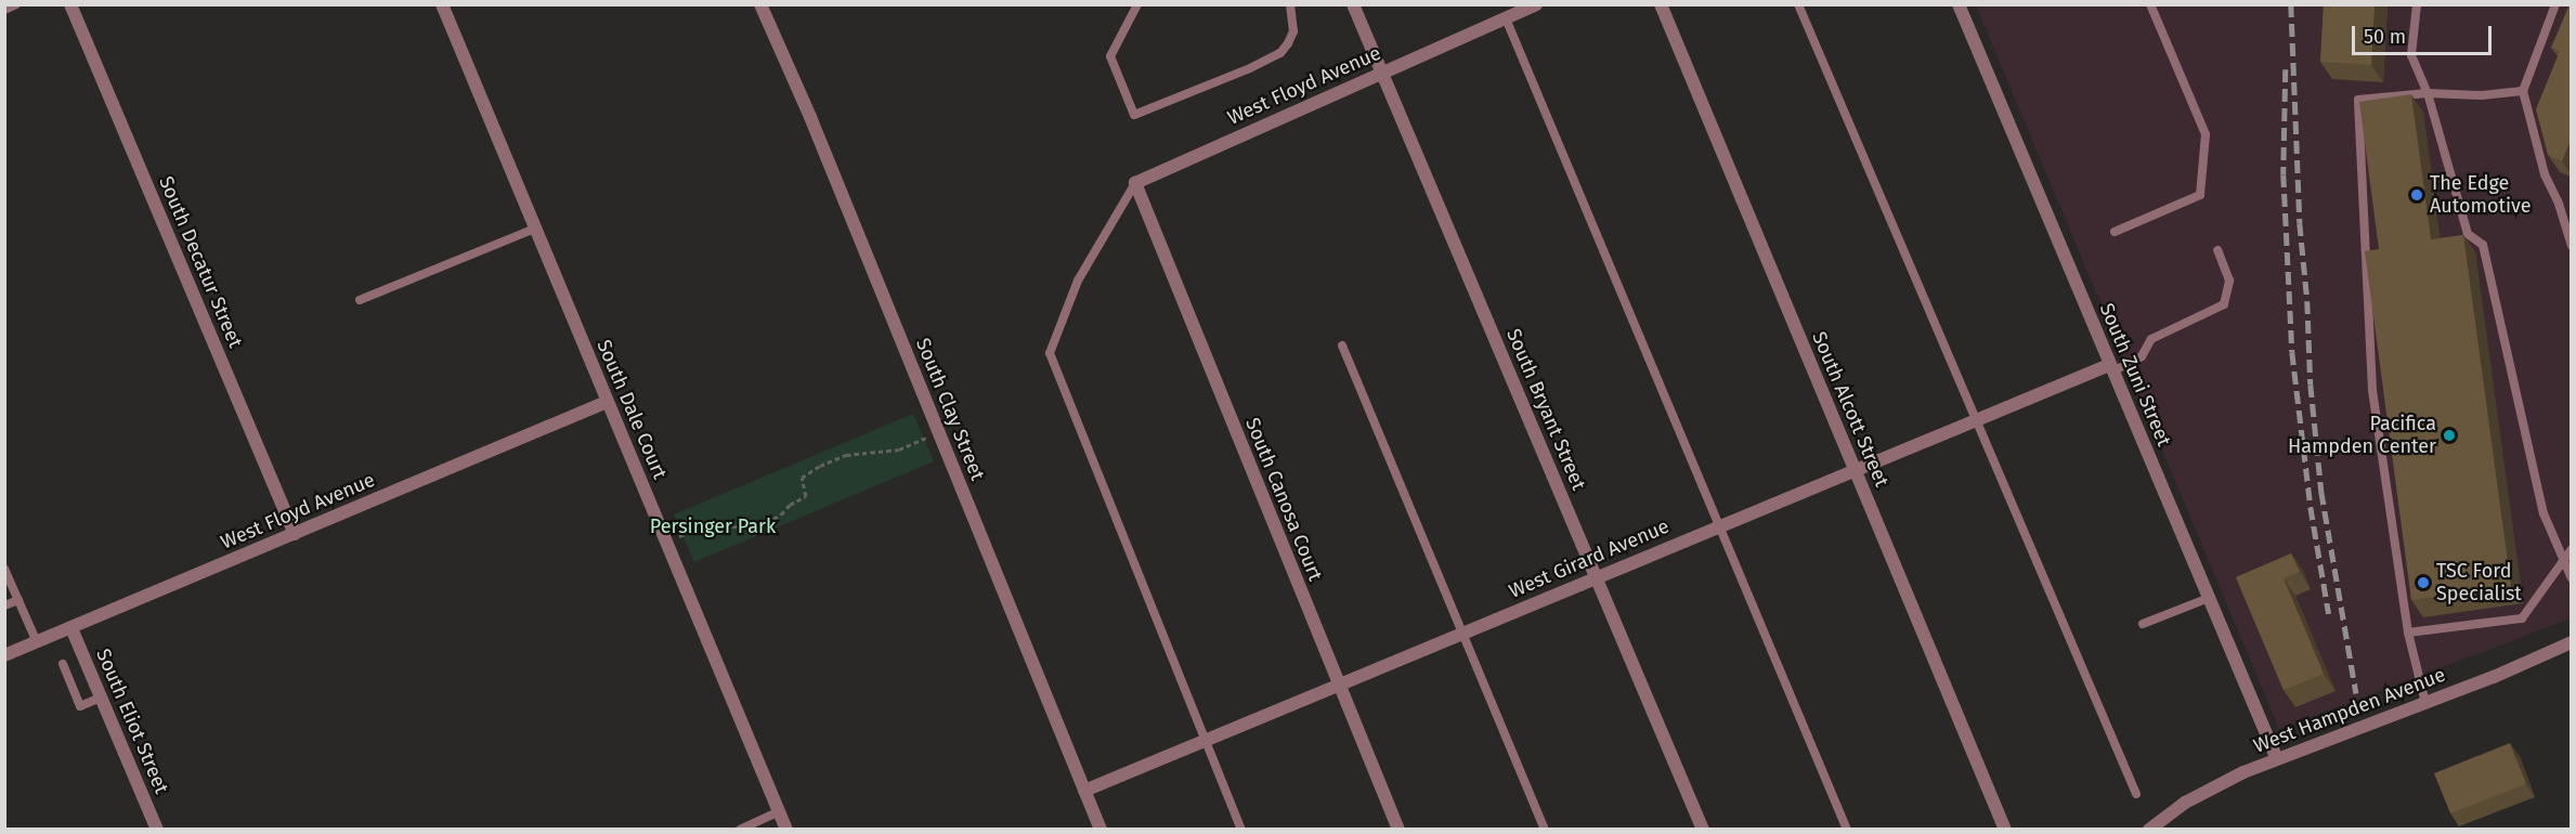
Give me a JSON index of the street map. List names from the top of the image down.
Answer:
{
  "streets": {
    "street": [
      "West Floyd Avenue",
      "South Decatur Street",
      "South Zuni Street",
      "South Dale Court",
      "South Clay Street",
      "South Bryant Street",
      "South Alcott Street",
      "South Canosa Court",
      "West Girard Avenue",
      "West Hampden Avenue",
      "South Eliot Street"
    ]
  },
  "crossings": [
    ["West Floyd Avenue", "South Decatur Street"],
    ["West Floyd Avenue", "South Dale Court"],
    ["West Floyd Avenue", "South Bryant Street"],
    ["West Floyd Avenue", "South Canosa Court"],
    ["West Floyd Avenue", "South Eliot Street"],
    ["South Zuni Street", "West Girard Avenue"],
    ["South Zuni Street", "West Hampden Avenue"],
    ["South Clay Street", "West Girard Avenue"],
    ["South Bryant Street", "West Girard Avenue"],
    ["South Alcott Street", "West Girard Avenue"],
    ["South Canosa Court", "West Girard Avenue"]
  ],
  "parks": ["Persinger Park"],
  "places": ["The Edge Automotive", "Pacifica Hampden Center", "TSC Ford Specialist"],
  "scale_bar": "50 m"
}
